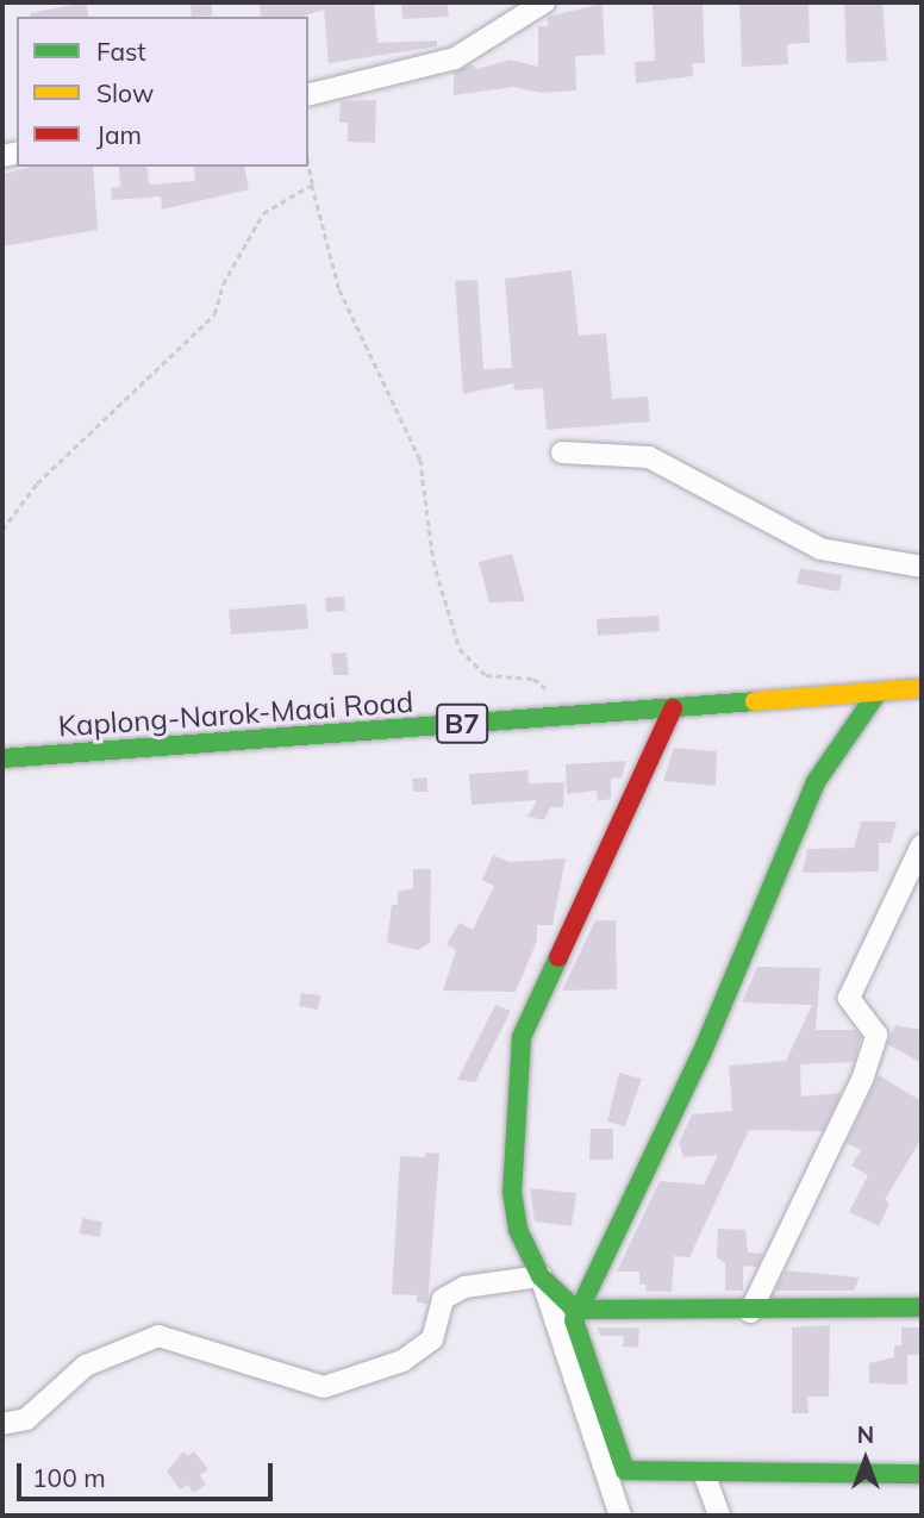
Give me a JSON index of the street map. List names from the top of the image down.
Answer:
{
  "streets": {
    "main road": ["Kaplong-Narok-Maai Road", "B7"]
  },
  "legend": ["Fast", "Slow", "Jam"],
  "scale_bar": "100 m",
  "north": "top"
}
